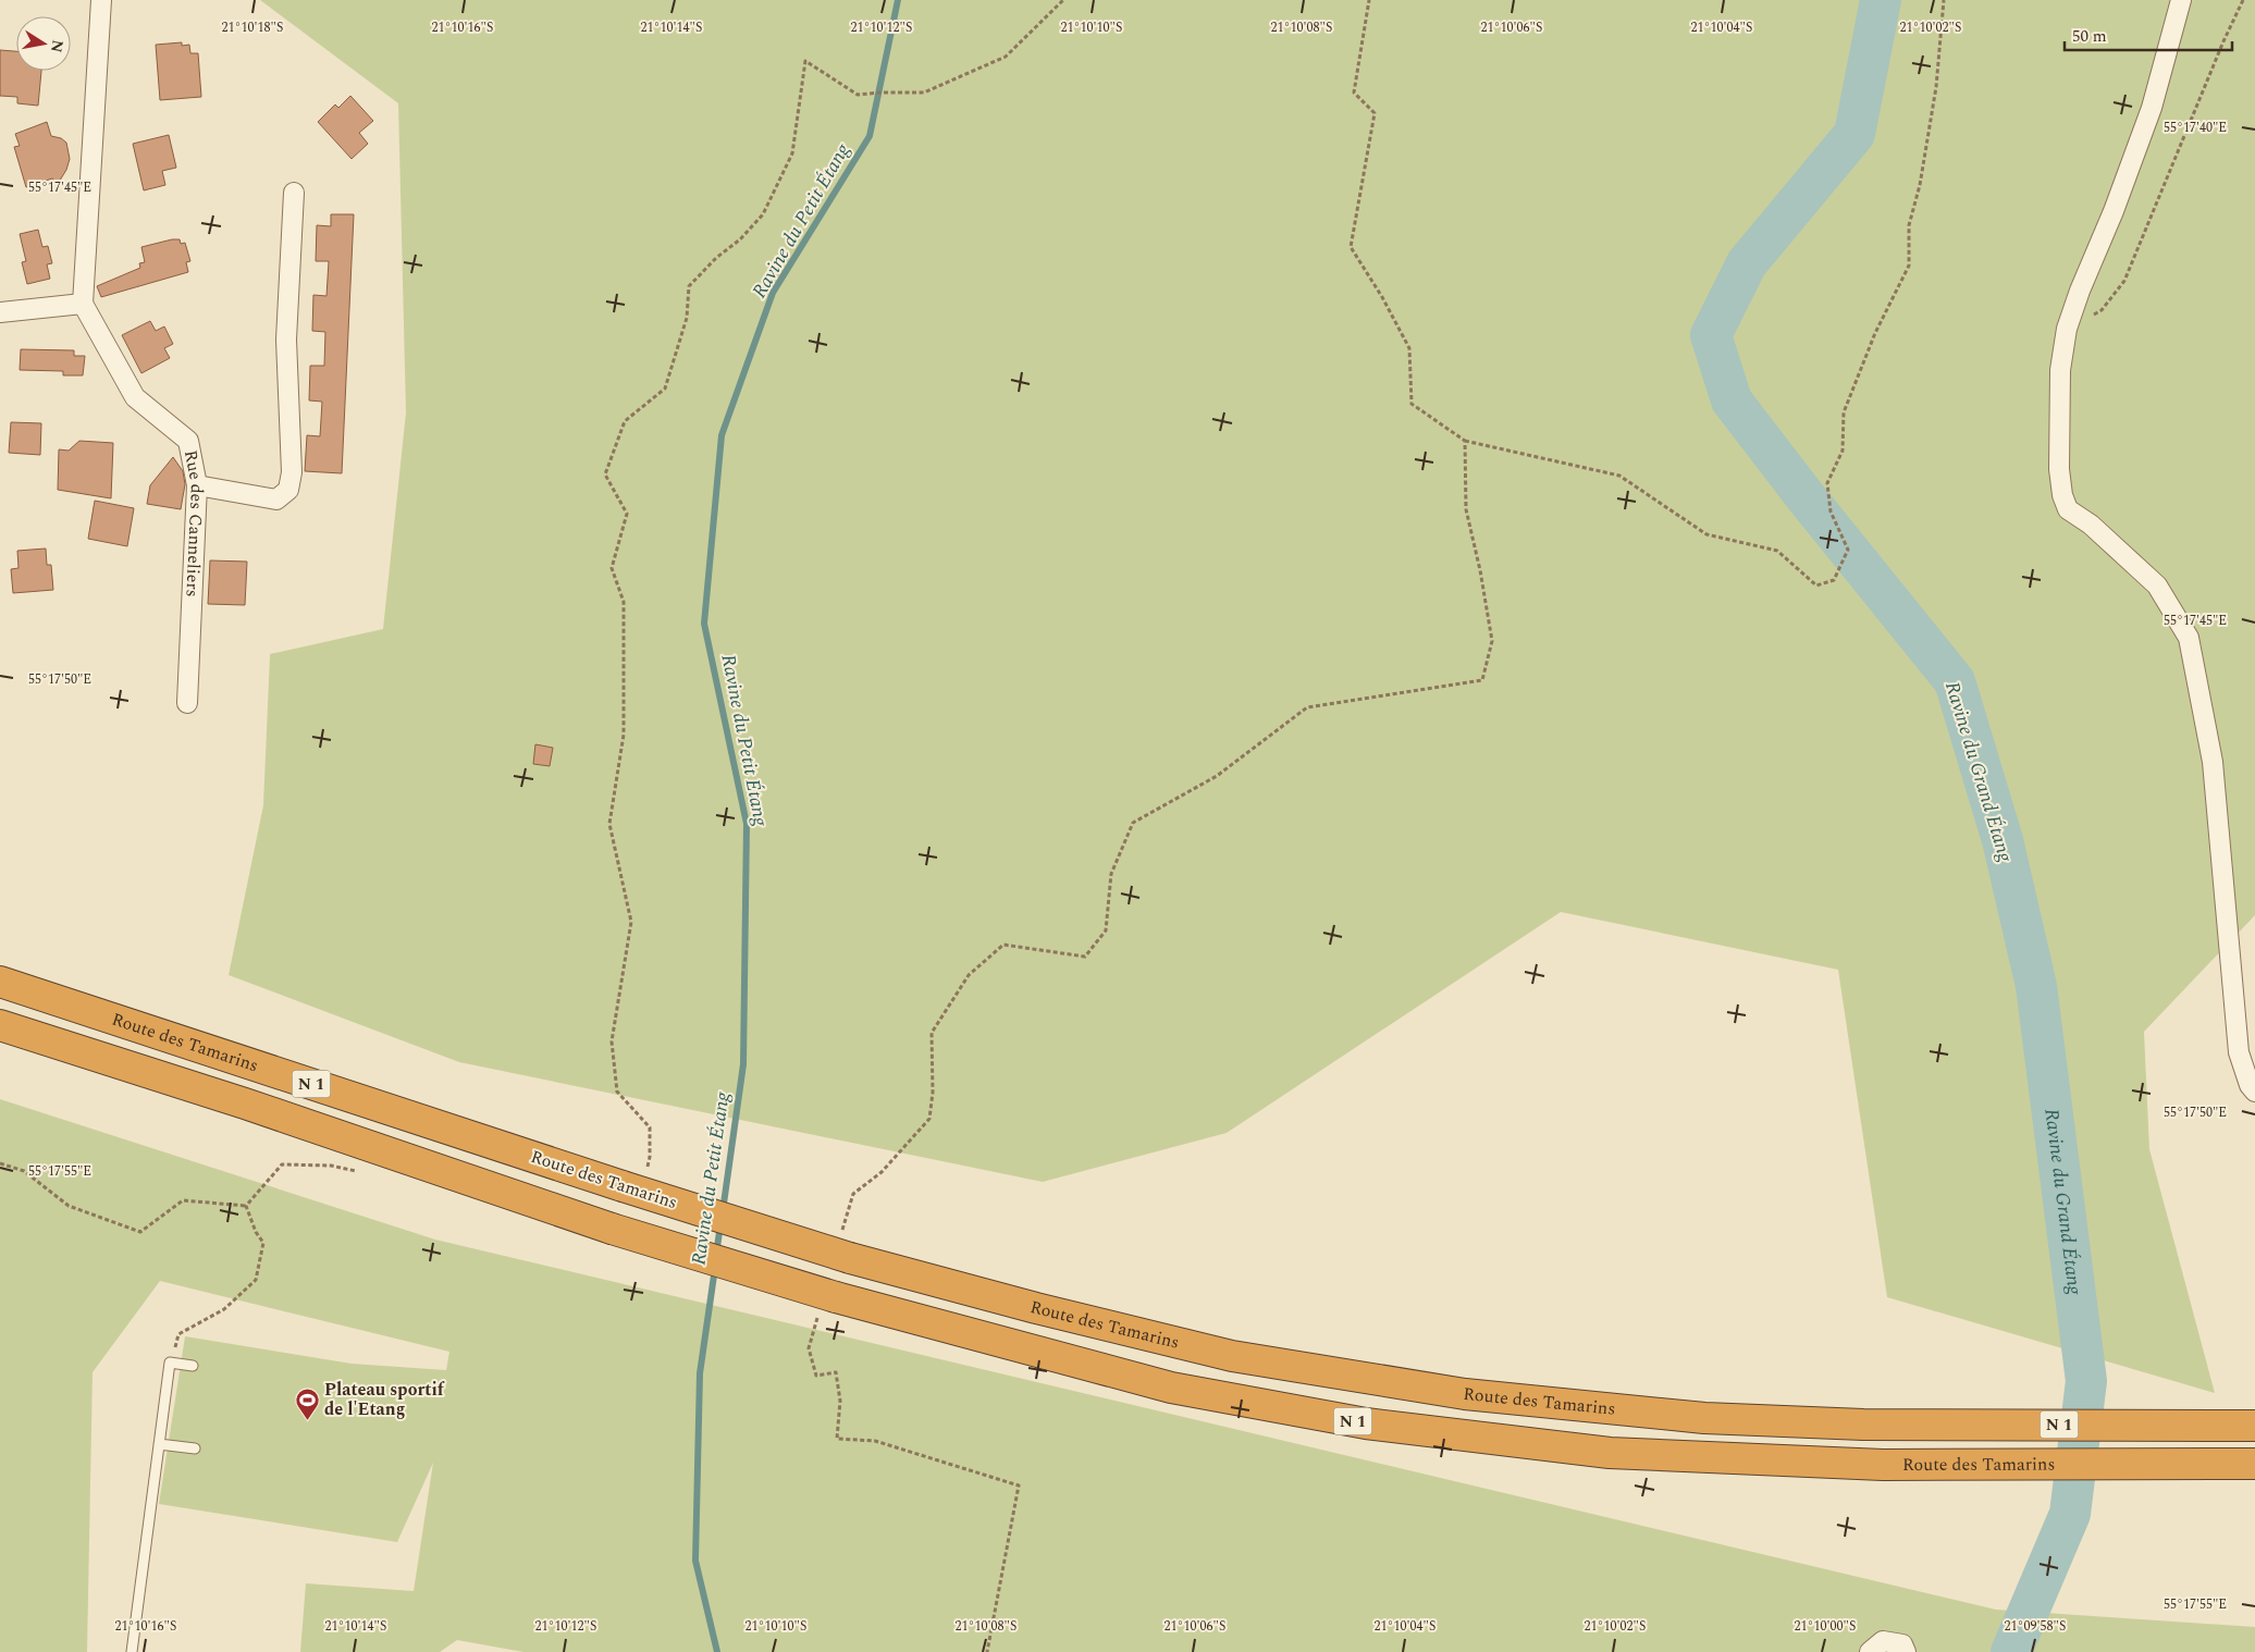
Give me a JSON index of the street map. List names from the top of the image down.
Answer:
{
  "streets": {
    "highway": ["Route des Tamarins", "N 1"],
    "street": ["Rue des Canneliers"]
  },
  "water": ["Ravine du Petit Étang", "Ravine du Grand Étang"],
  "places": {
    "sports": ["Plateau sportif de l'Etang"]
  },
  "scale_bar": "50 m",
  "north": "right",
  "coordinates": [
    "21°10'18\"S",
    "21°10'16\"S",
    "21°10'14\"S",
    "21°10'12\"S",
    "21°10'10\"S",
    "21°10'08\"S",
    "21°10'06\"S",
    "21°10'04\"S",
    "21°10'02\"S",
    "55°17'40\"E",
    "55°17'45\"E",
    "55°17'50\"E",
    "55°17'55\"E",
    "21°10'00\"S",
    "21°09'58\"S"
  ]
}
